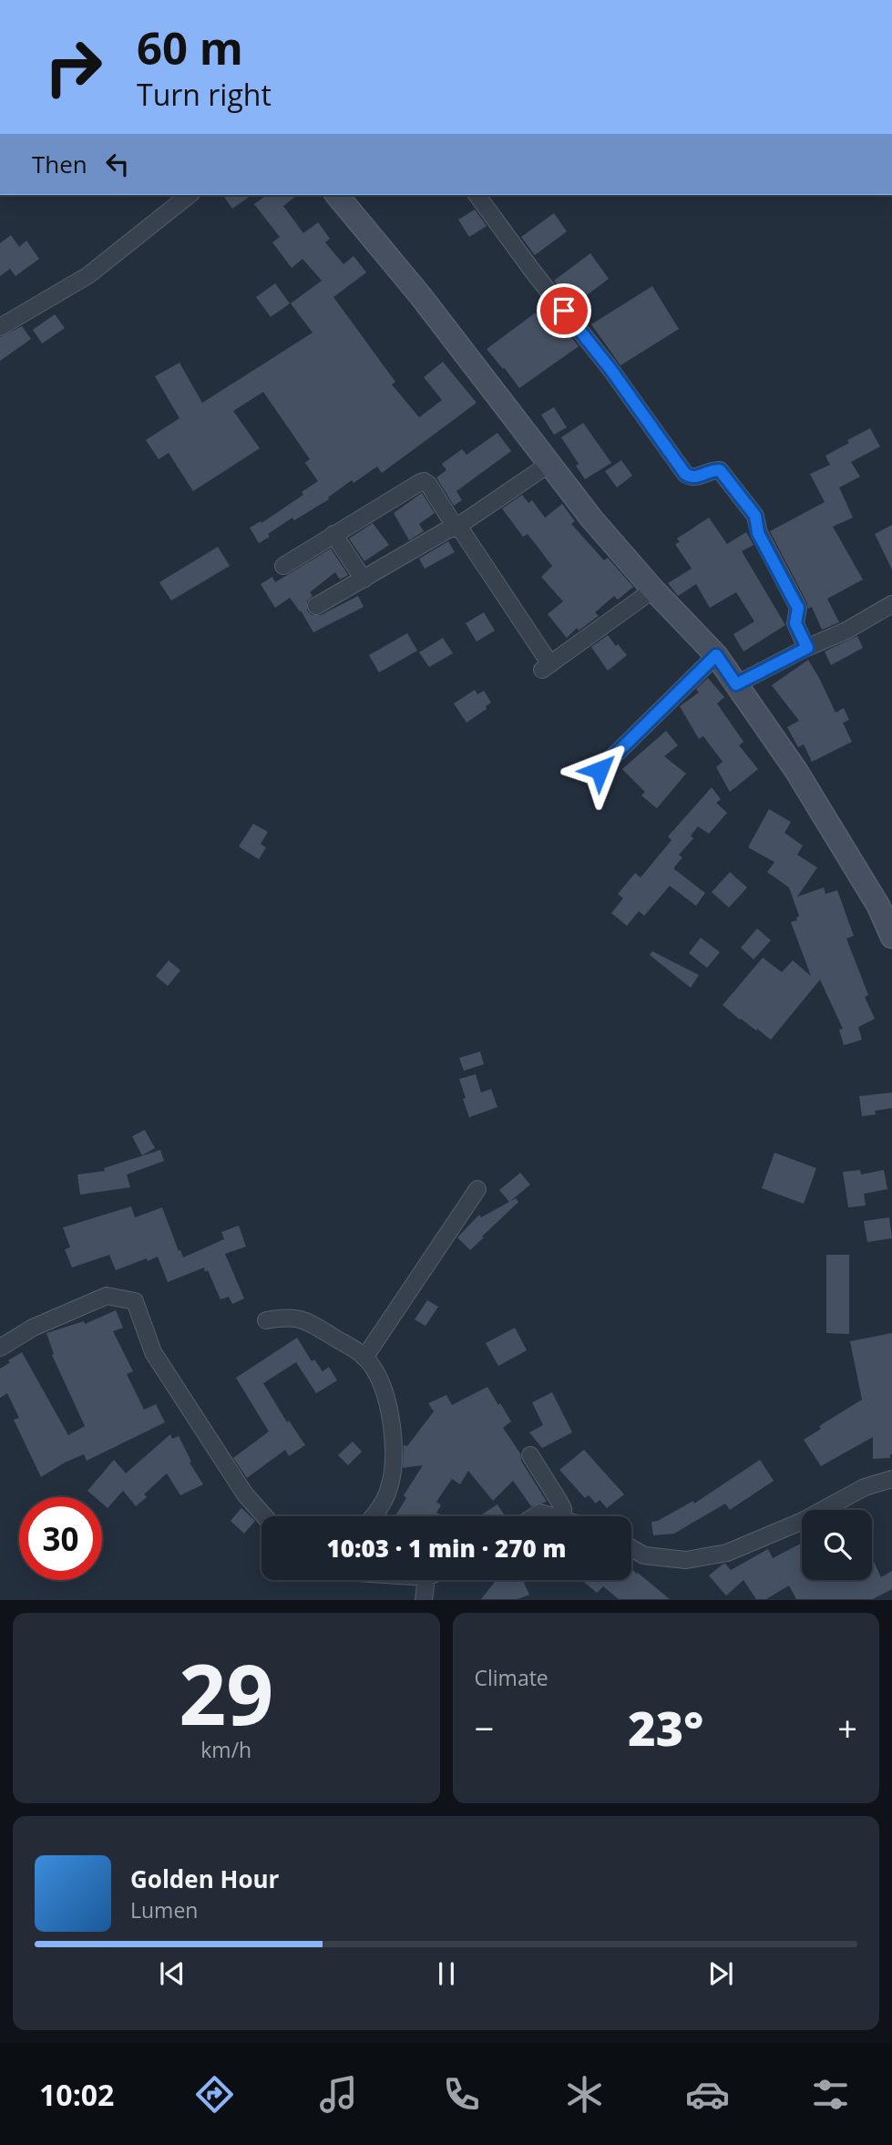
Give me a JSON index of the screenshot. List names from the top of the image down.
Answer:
{
  "page": {
    "turn": ["60 m", "Turn right"],
    "then": "Then",
    "limit": "30",
    "trip": "10:03 · 1 min · 270 m",
    "tile": [
      ["29", "km/h"],
      "Climate"
    ],
    "heat": ["−", "23°", "+"],
    "song": ["Golden Hour", "Lumen"],
    "tabs": "10:02"
  }
}
